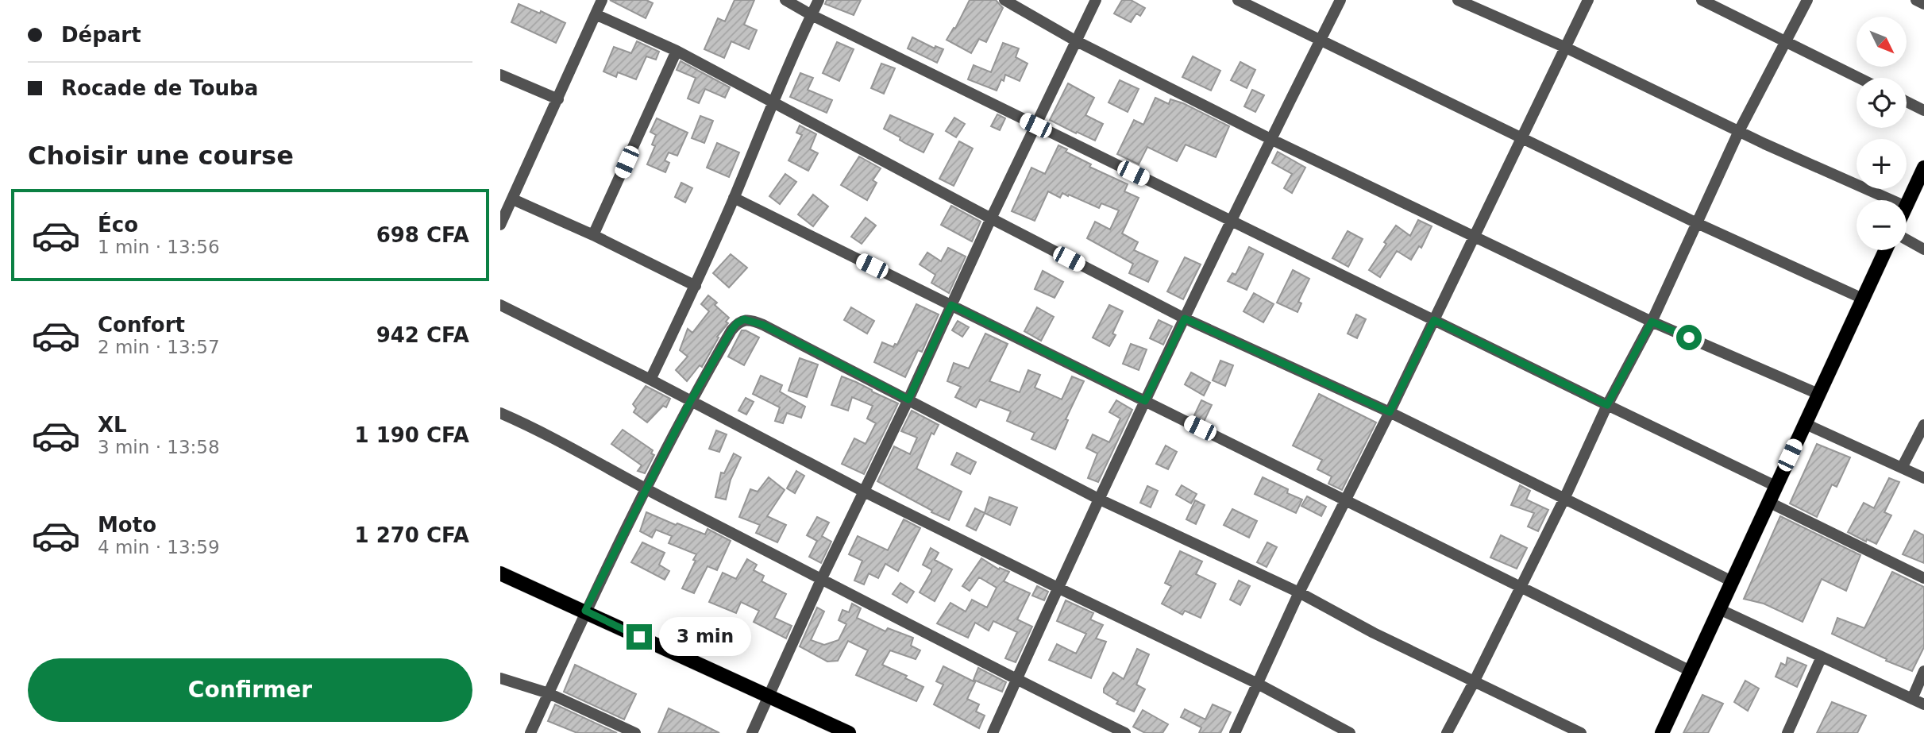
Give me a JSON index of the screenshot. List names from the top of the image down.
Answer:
{
  "north": "bottom right",
  "page": {
    "banner": ["Départ", "Rocade de Touba"],
    "map_buttons": ["+", "−"],
    "heading": "Choisir une course",
    "list": [
      {
        "name": "Éco",
        "note": "1 min · 13:56",
        "value": "698 CFA"
      },
      {
        "name": "Confort",
        "note": "2 min · 13:57",
        "value": "942 CFA"
      },
      {
        "name": "XL",
        "note": "3 min · 13:58",
        "value": "1 190 CFA"
      },
      {
        "name": "Moto",
        "note": "4 min · 13:59",
        "value": "1 270 CFA"
      }
    ],
    "bubble": "3 min",
    "buttons": "Confirmer"
  }
}
